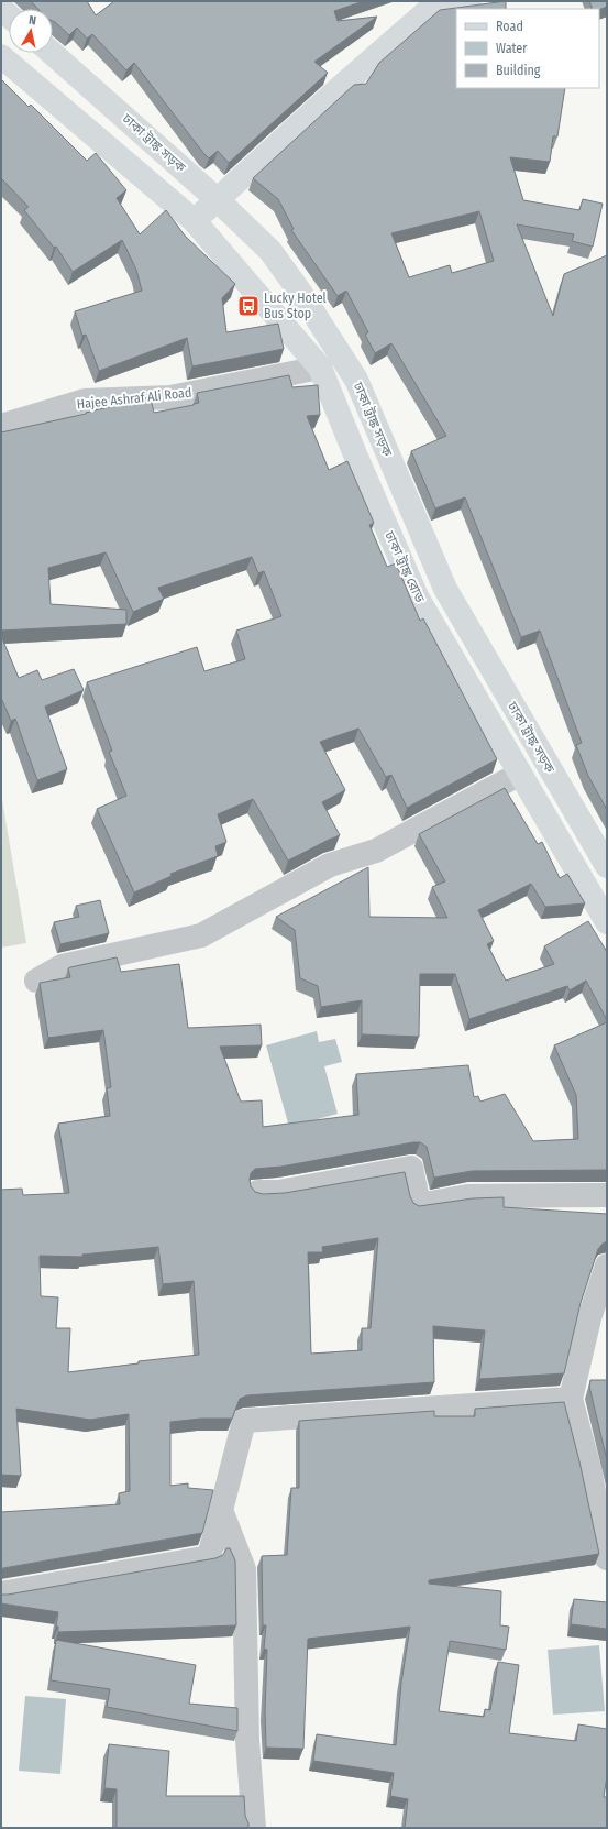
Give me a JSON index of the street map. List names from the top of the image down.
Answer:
{
  "streets": {
    "main road": ["ঢাকা ট্রাঙ্ক সড়ক", "ঢাকা ট্রাঙ্ক রোড"],
    "street": ["Hajee Ashraf Ali Road"]
  },
  "crossings": [
    ["Hajee Ashraf Ali Road", "ঢাকা ট্রাঙ্ক রোড"]
  ],
  "places": {
    "bus stop": ["Lucky Hotel Bus Stop"]
  },
  "legend": ["Road", "Water", "Building"],
  "north": "top"
}
